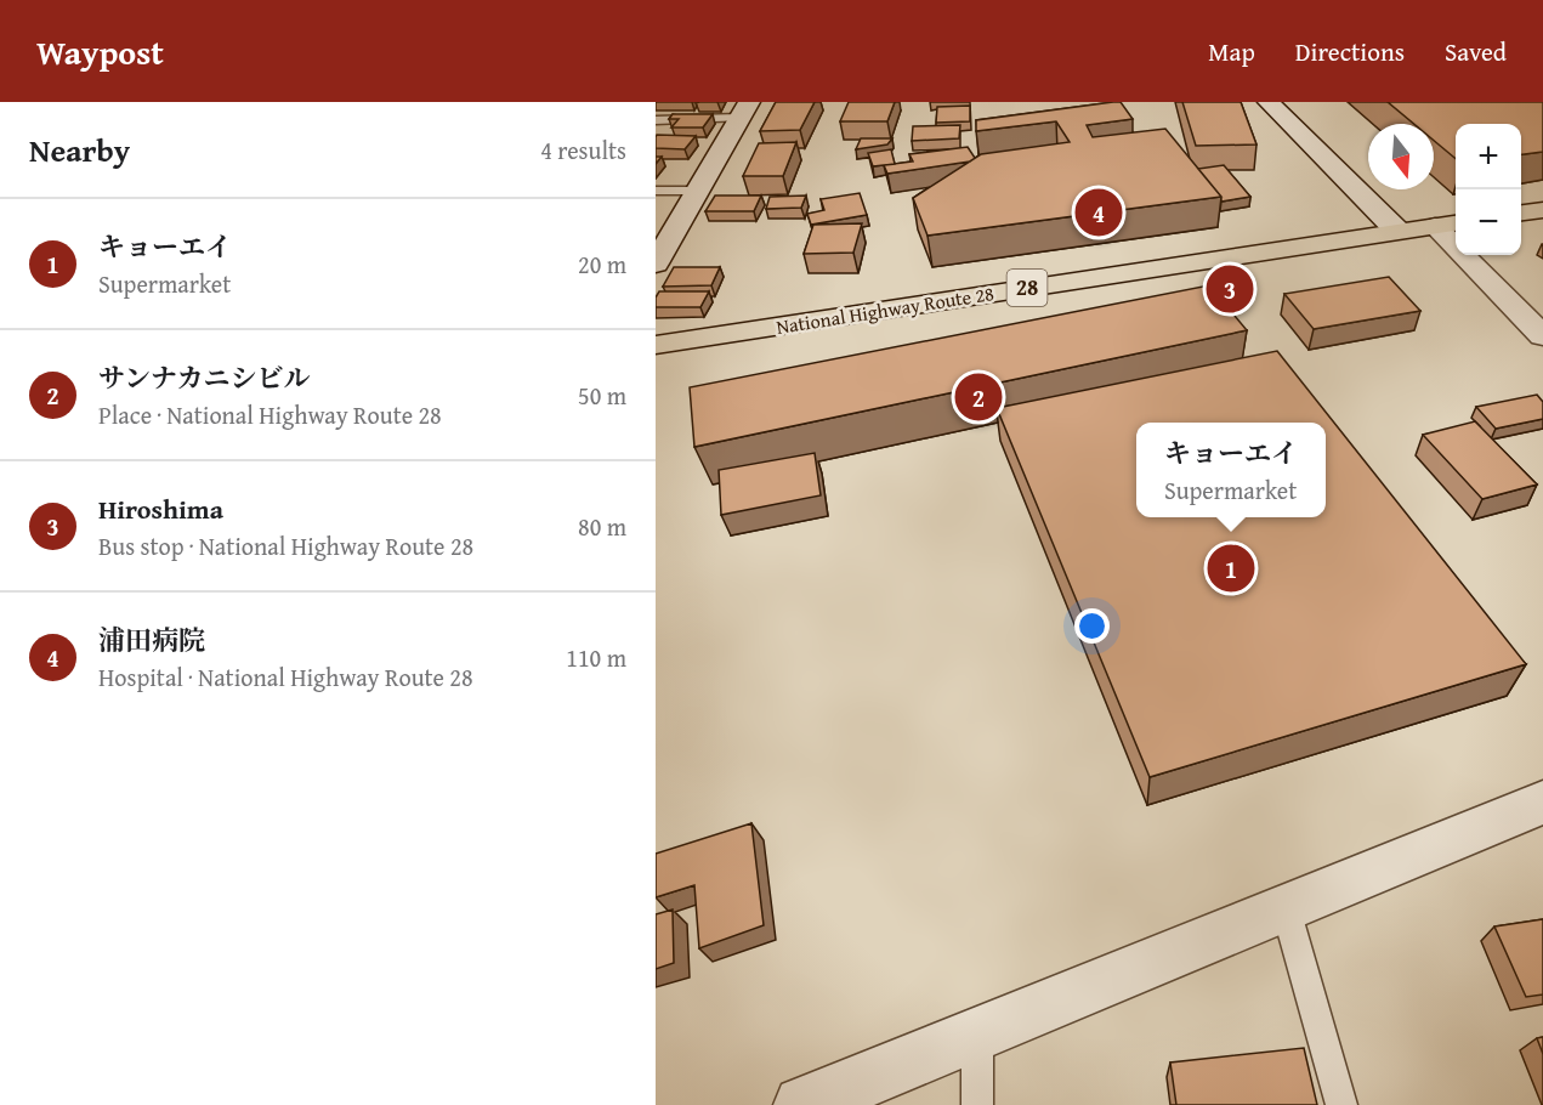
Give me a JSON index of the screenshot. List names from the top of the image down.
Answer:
{
  "streets": {
    "highway": ["28", "National Highway Route 28"]
  },
  "north": "bottom",
  "page": {
    "header": "Waypost",
    "nav": ["Map", "Directions", "Saved"],
    "heading": ["Nearby", "4 results"],
    "map_buttons": ["+", "−"],
    "pins": [
      "4",
      "3",
      "2",
      "1"
    ],
    "list": [
      {
        "mark": "1",
        "name": "キョーエイ",
        "note": "Supermarket",
        "value": "20 m"
      },
      {
        "mark": "2",
        "name": "サンナカニシビル",
        "note": "Place · National Highway Route 28",
        "value": "50 m"
      },
      {
        "mark": "3",
        "name": "Hiroshima",
        "note": "Bus stop · National Highway Route 28",
        "value": "80 m"
      },
      {
        "mark": "4",
        "name": "浦田病院",
        "note": "Hospital · National Highway Route 28",
        "value": "110 m"
      }
    ],
    "popup": ["キョーエイ", "Supermarket"]
  }
}
